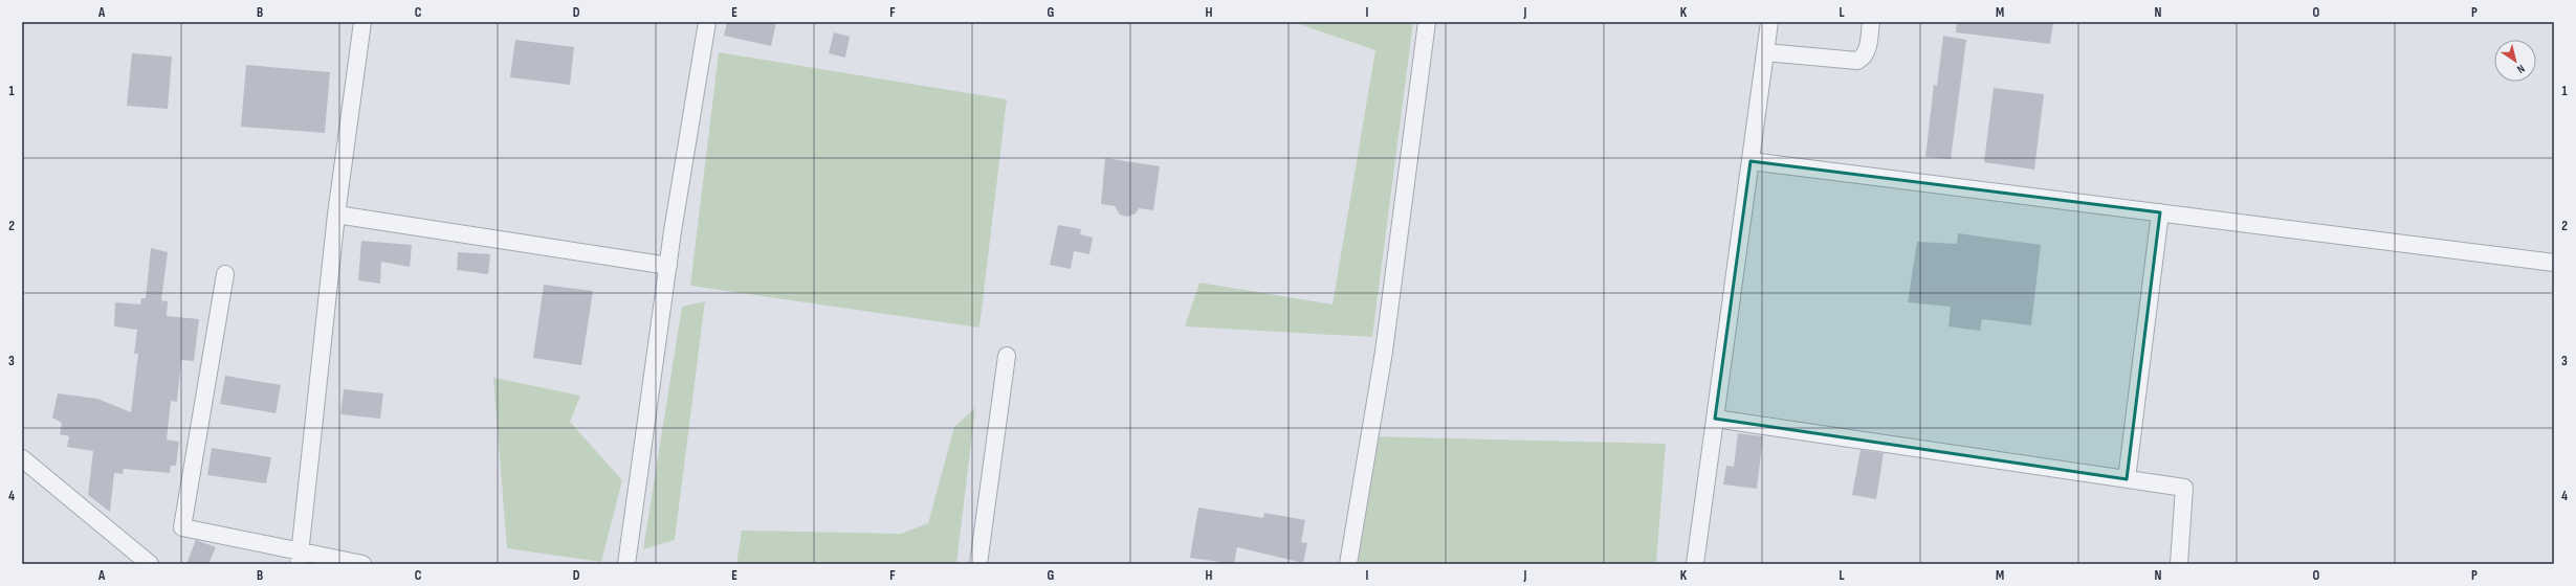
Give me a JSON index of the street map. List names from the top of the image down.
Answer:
{
  "north": "bottom right",
  "grid": {
    "columns": [
      "A",
      "B",
      "C",
      "D",
      "E",
      "F",
      "G",
      "H",
      "I",
      "J",
      "K",
      "L",
      "M",
      "N",
      "O",
      "P"
    ],
    "rows": [
      "1",
      "2",
      "3",
      "4"
    ]
  }
}
